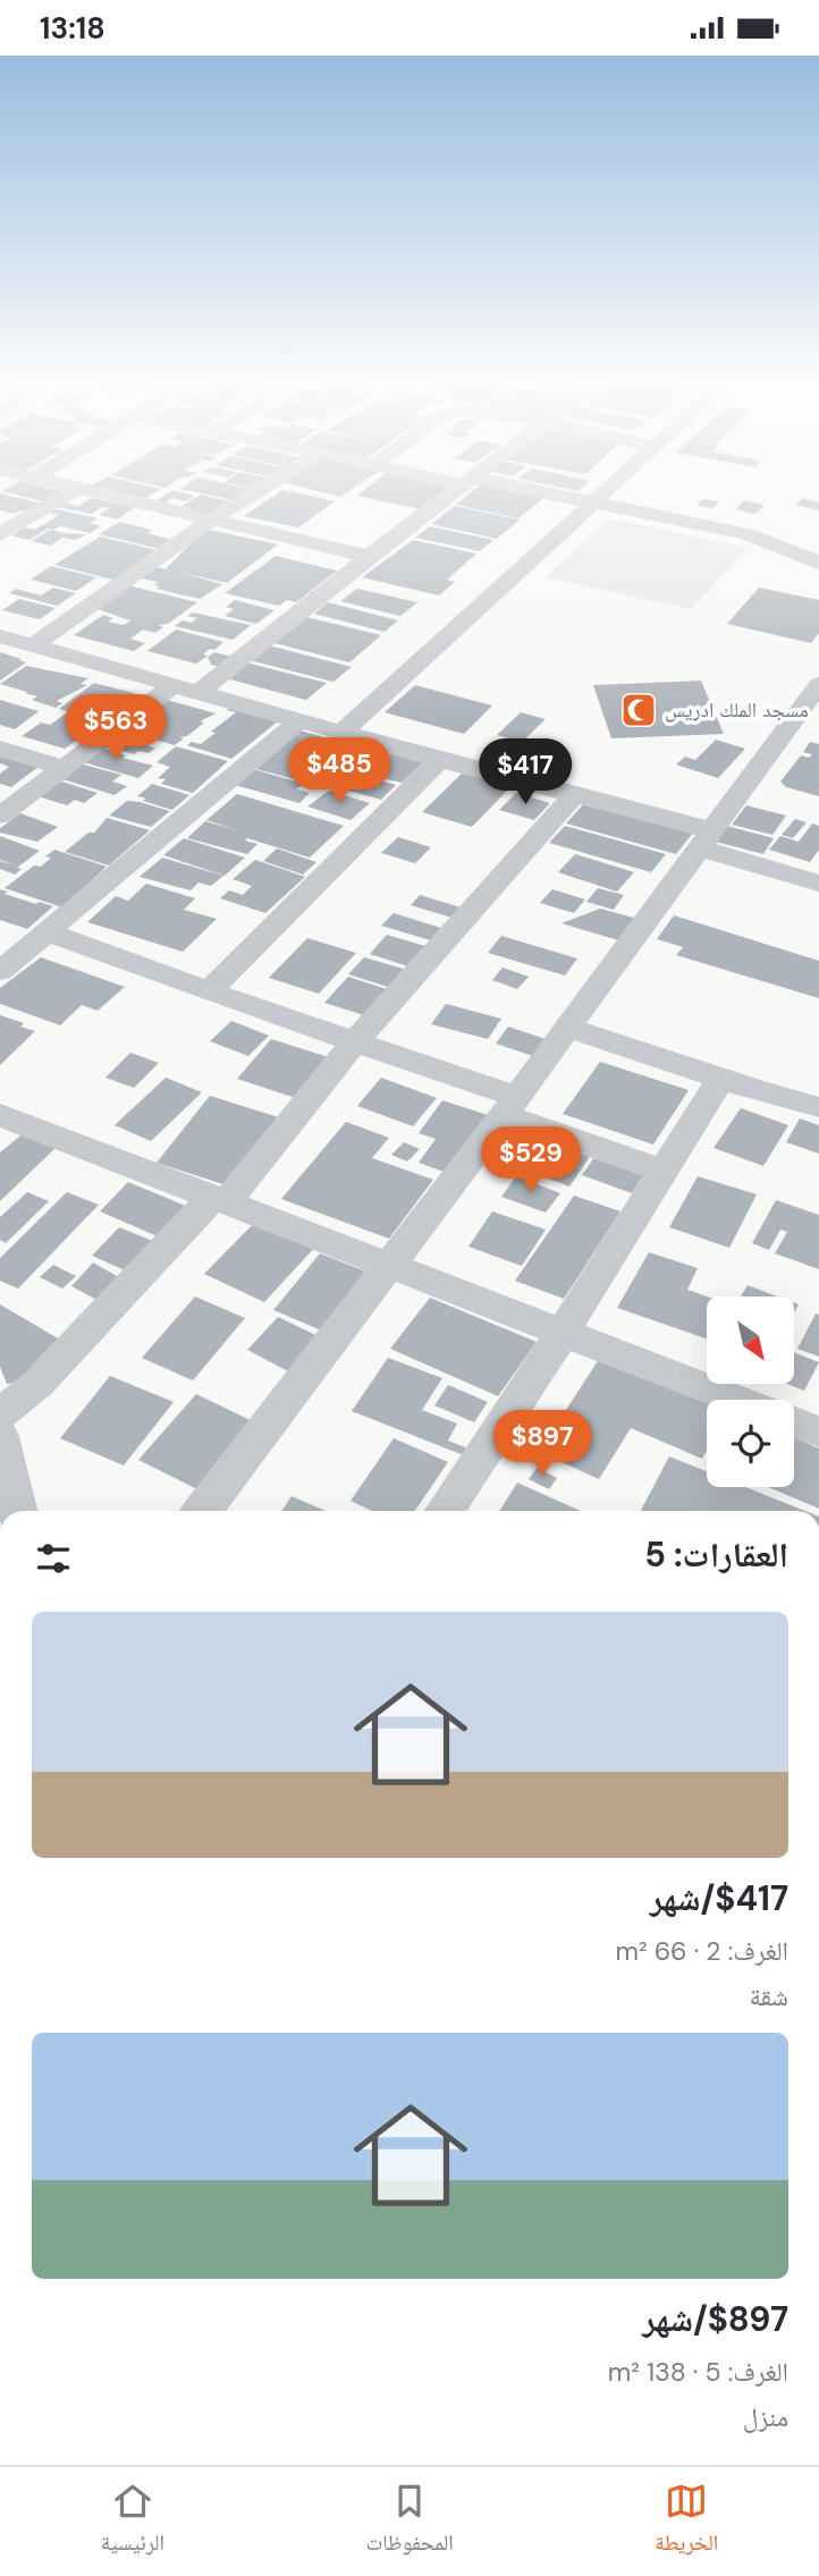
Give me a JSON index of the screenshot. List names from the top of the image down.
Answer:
{
  "places": {
    "mosque": ["مسجد الملك ادريس"]
  },
  "north": "bottom right",
  "page": {
    "status": "13:18",
    "price": [
      "$563",
      "$485",
      "$417",
      "$529",
      "$897"
    ],
    "heading": "العقارات: 5",
    "list": [
      {
        "name": "$417/شهر",
        "note": "الغرف: 2 · 66 m² · شقة"
      },
      {
        "name": "$897/شهر",
        "note": "الغرف: 5 · 138 m² · منزل"
      }
    ],
    "tabs": ["الخريطة", "المحفوظات", "الرئيسية"]
  }
}
